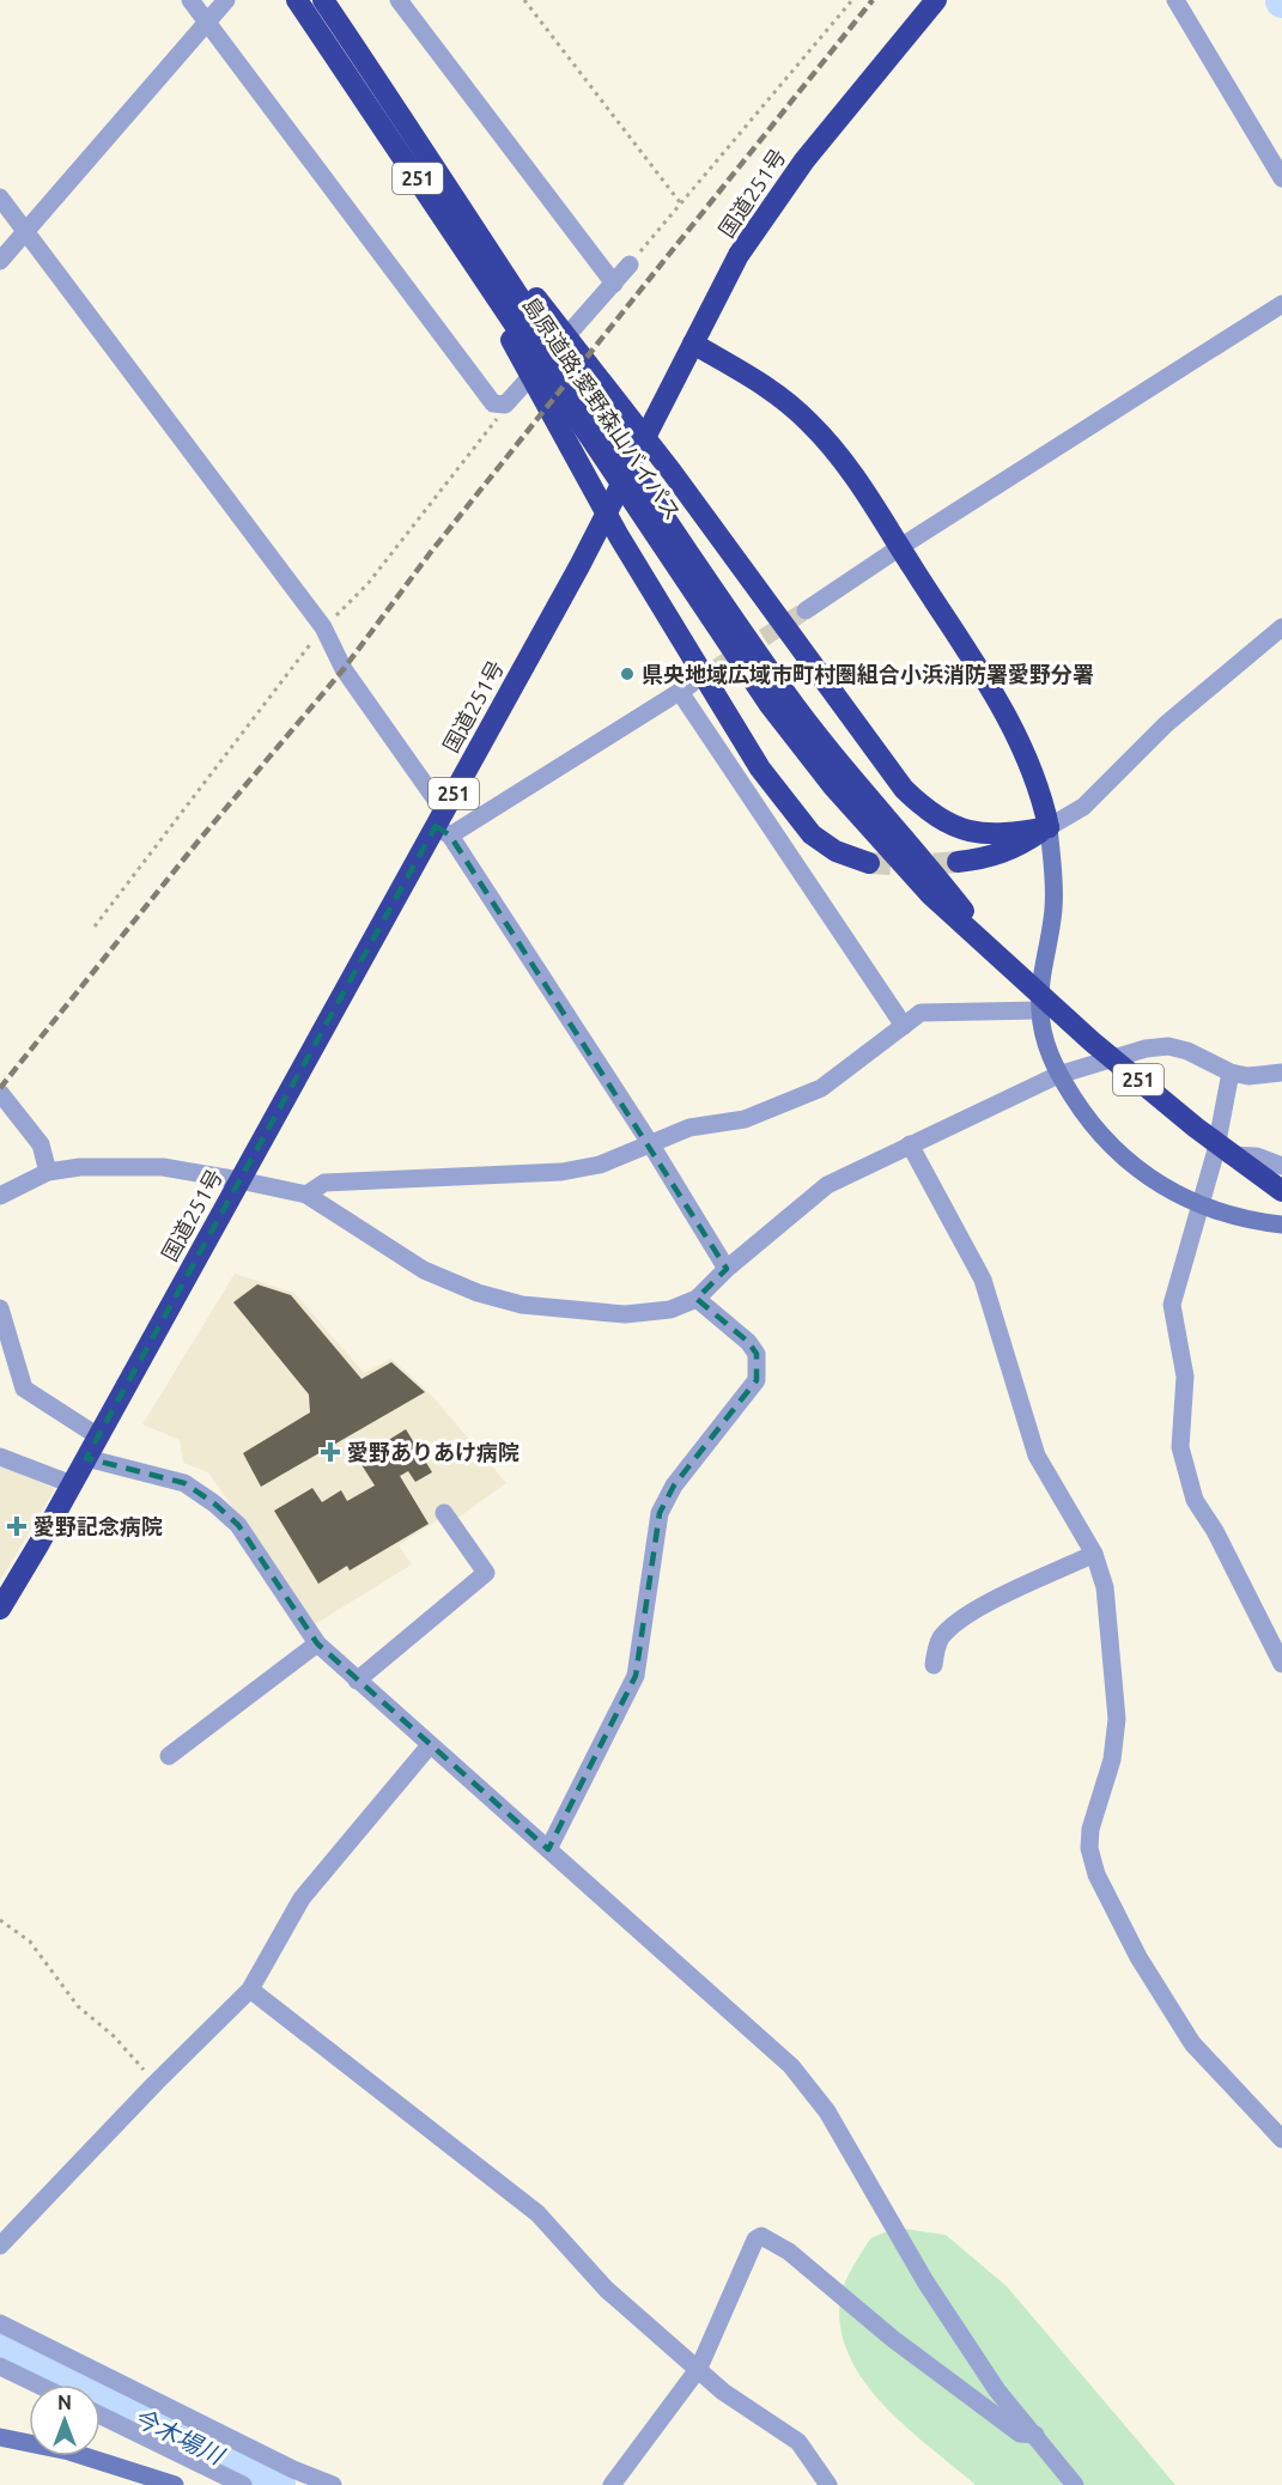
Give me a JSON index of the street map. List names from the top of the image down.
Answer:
{
  "streets": {
    "highway": ["251", "国道251号", "島原道路;愛野森山バイパス"]
  },
  "crossings": [
    ["251", "島原道路;愛野森山バイパス"]
  ],
  "water": ["今木場川"],
  "places": {
    "other": ["県央地域広域市町村圏組合小浜消防署愛野分署"],
    "health": ["愛野ありあけ病院", "愛野記念病院"]
  },
  "north": "top"
}
